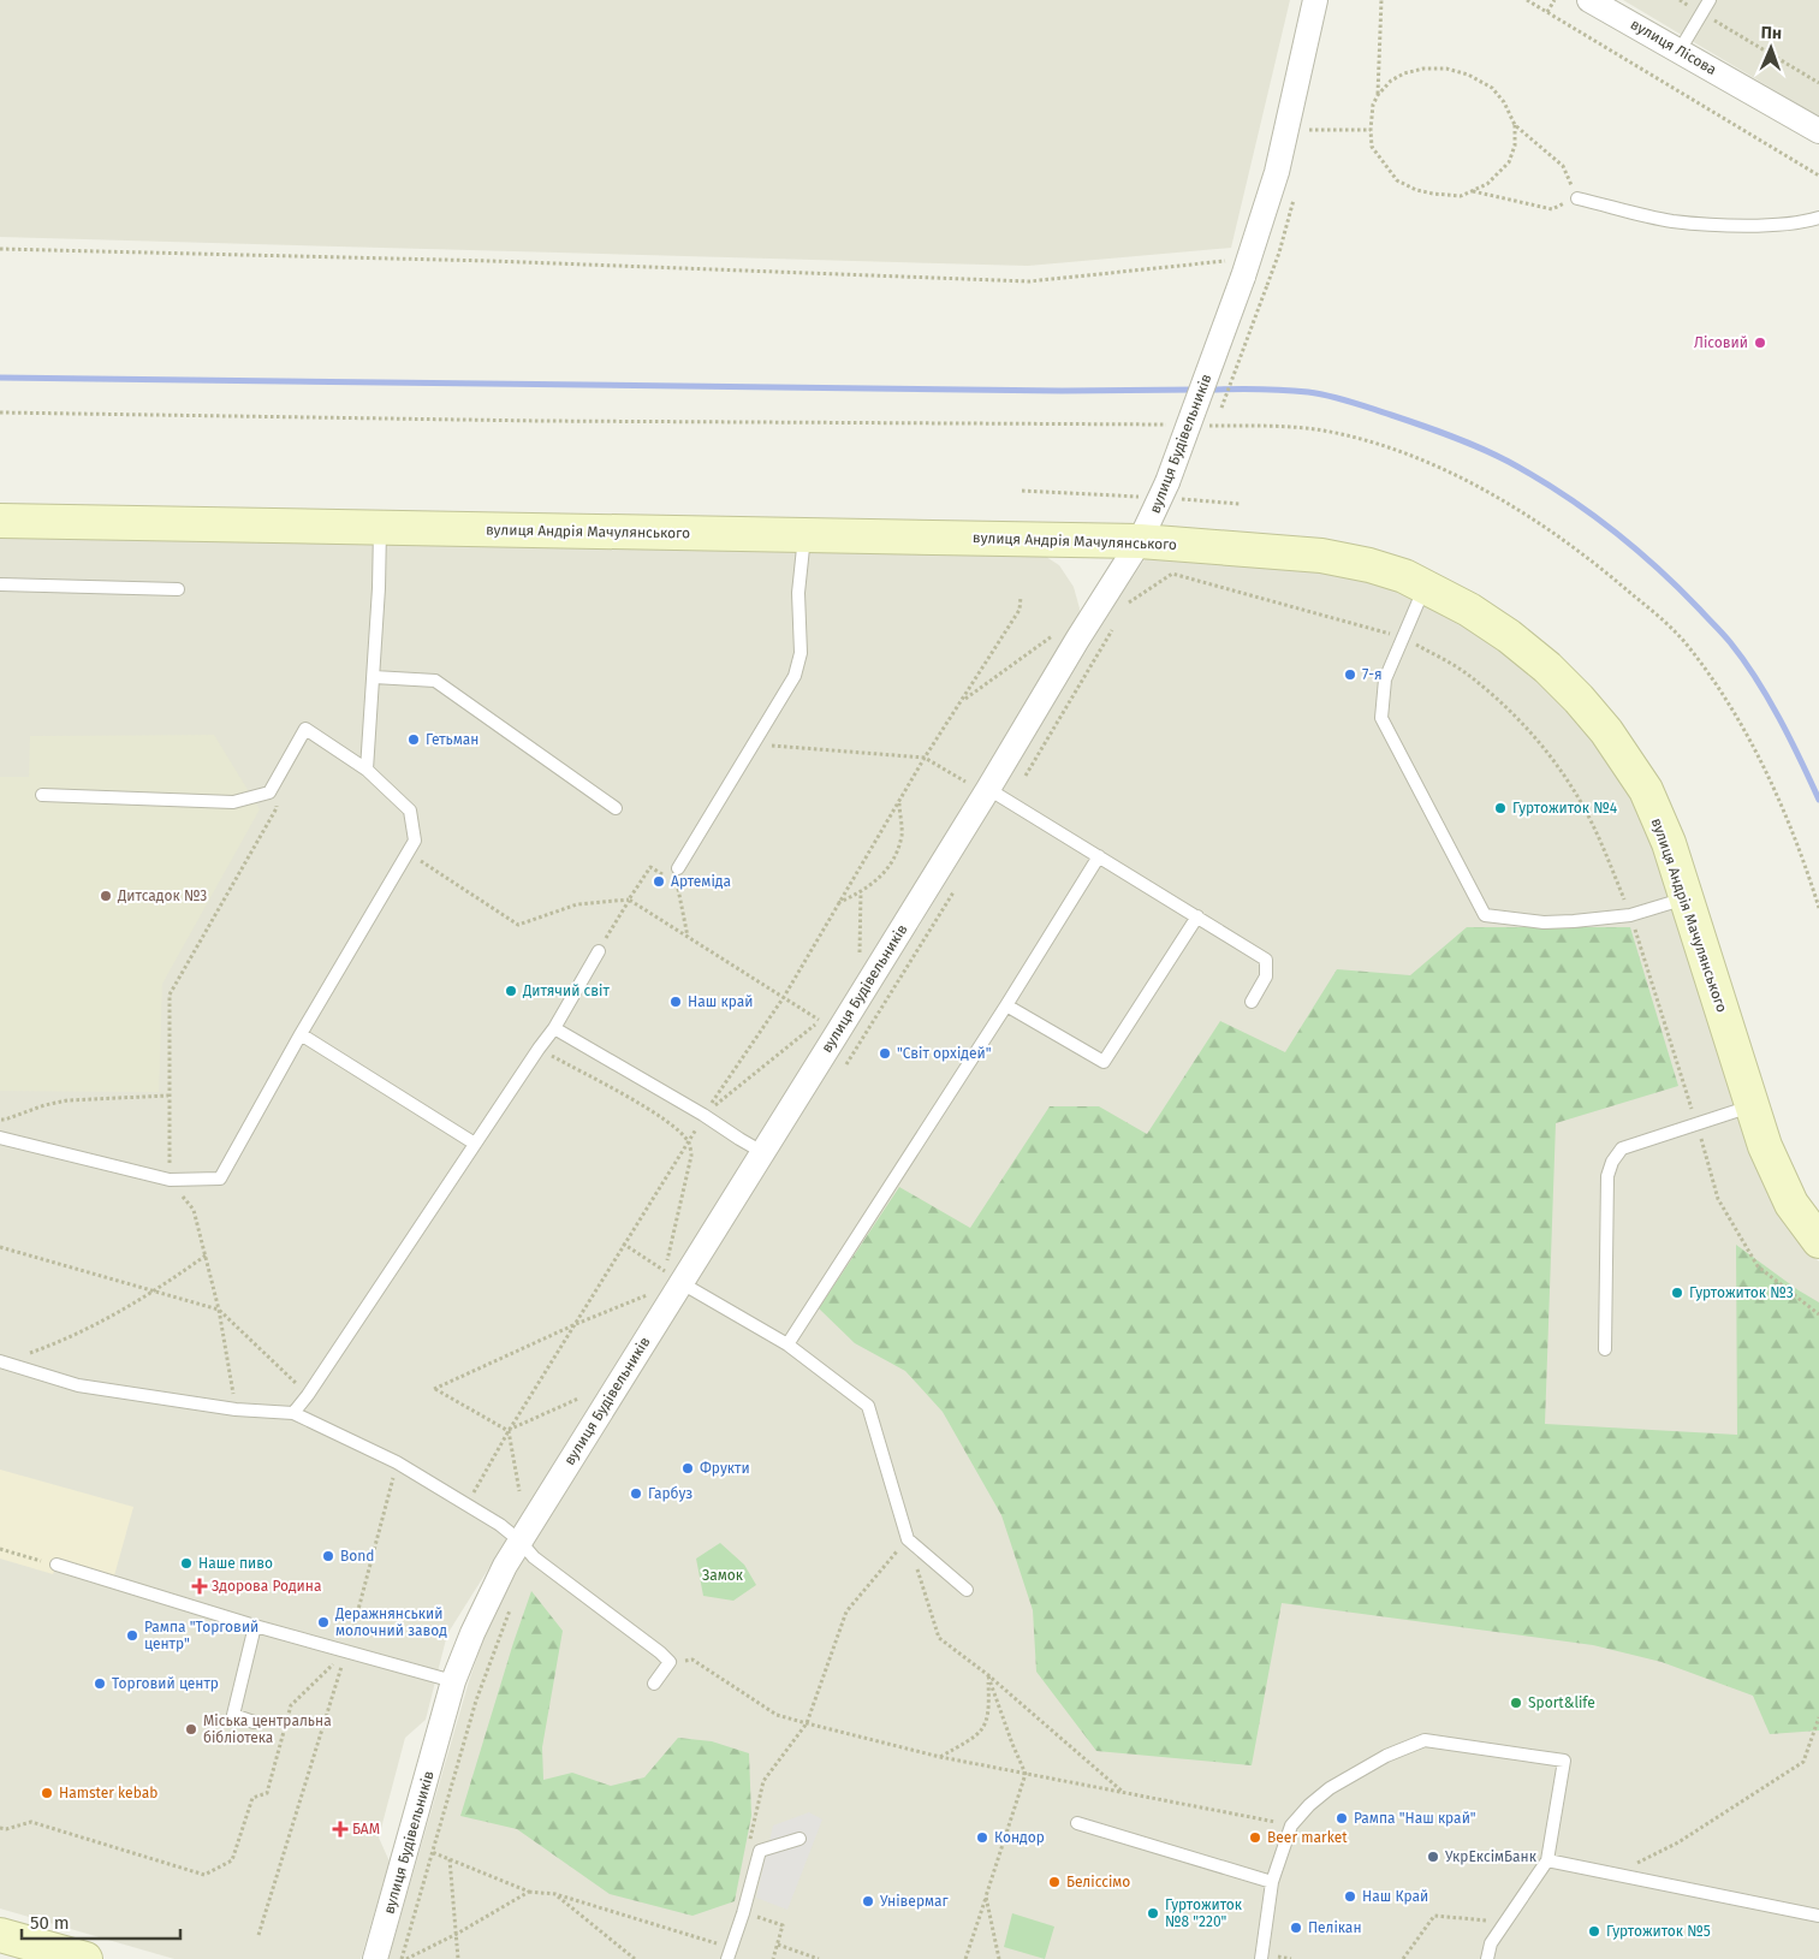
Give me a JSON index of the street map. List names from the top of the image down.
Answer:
{
  "streets": {
    "street": ["вулиця Лісова", "вулиця Будівельників", "вулиця Андрія Мачулянського"]
  },
  "crossings": [
    ["вулиця Будівельників", "вулиця Андрія Мачулянського"]
  ],
  "parks": ["Замок"],
  "places": {
    "other": [
      "Лісовий",
      "7-я",
      "Гетьман",
      "Гуртожиток №4",
      "Артеміда",
      "Дитсадок №3",
      "Дитячий світ",
      "Наш край",
      "\"Світ орхідей\"",
      "Гуртожиток №3",
      "Фрукти",
      "Гарбуз",
      "Bond",
      "Наше пиво",
      "Деражнянський молочний завод",
      "Рампа \"Торговий центр\"",
      "Торговий центр",
      "Sport&life",
      "Міська центральна бібліотека",
      "Hamster kebab",
      "Рампа \"Наш край\"",
      "Кондор",
      "Beer market",
      "УкрЕксімБанк",
      "Беліссімо",
      "Наш Край",
      "Універмаг",
      "Гуртожиток №8 \"220\"",
      "Пелікан",
      "Гуртожиток №5"
    ],
    "health": ["Здорова Родина", "БАМ"]
  },
  "scale_bar": "50 m",
  "north": "top"
}
